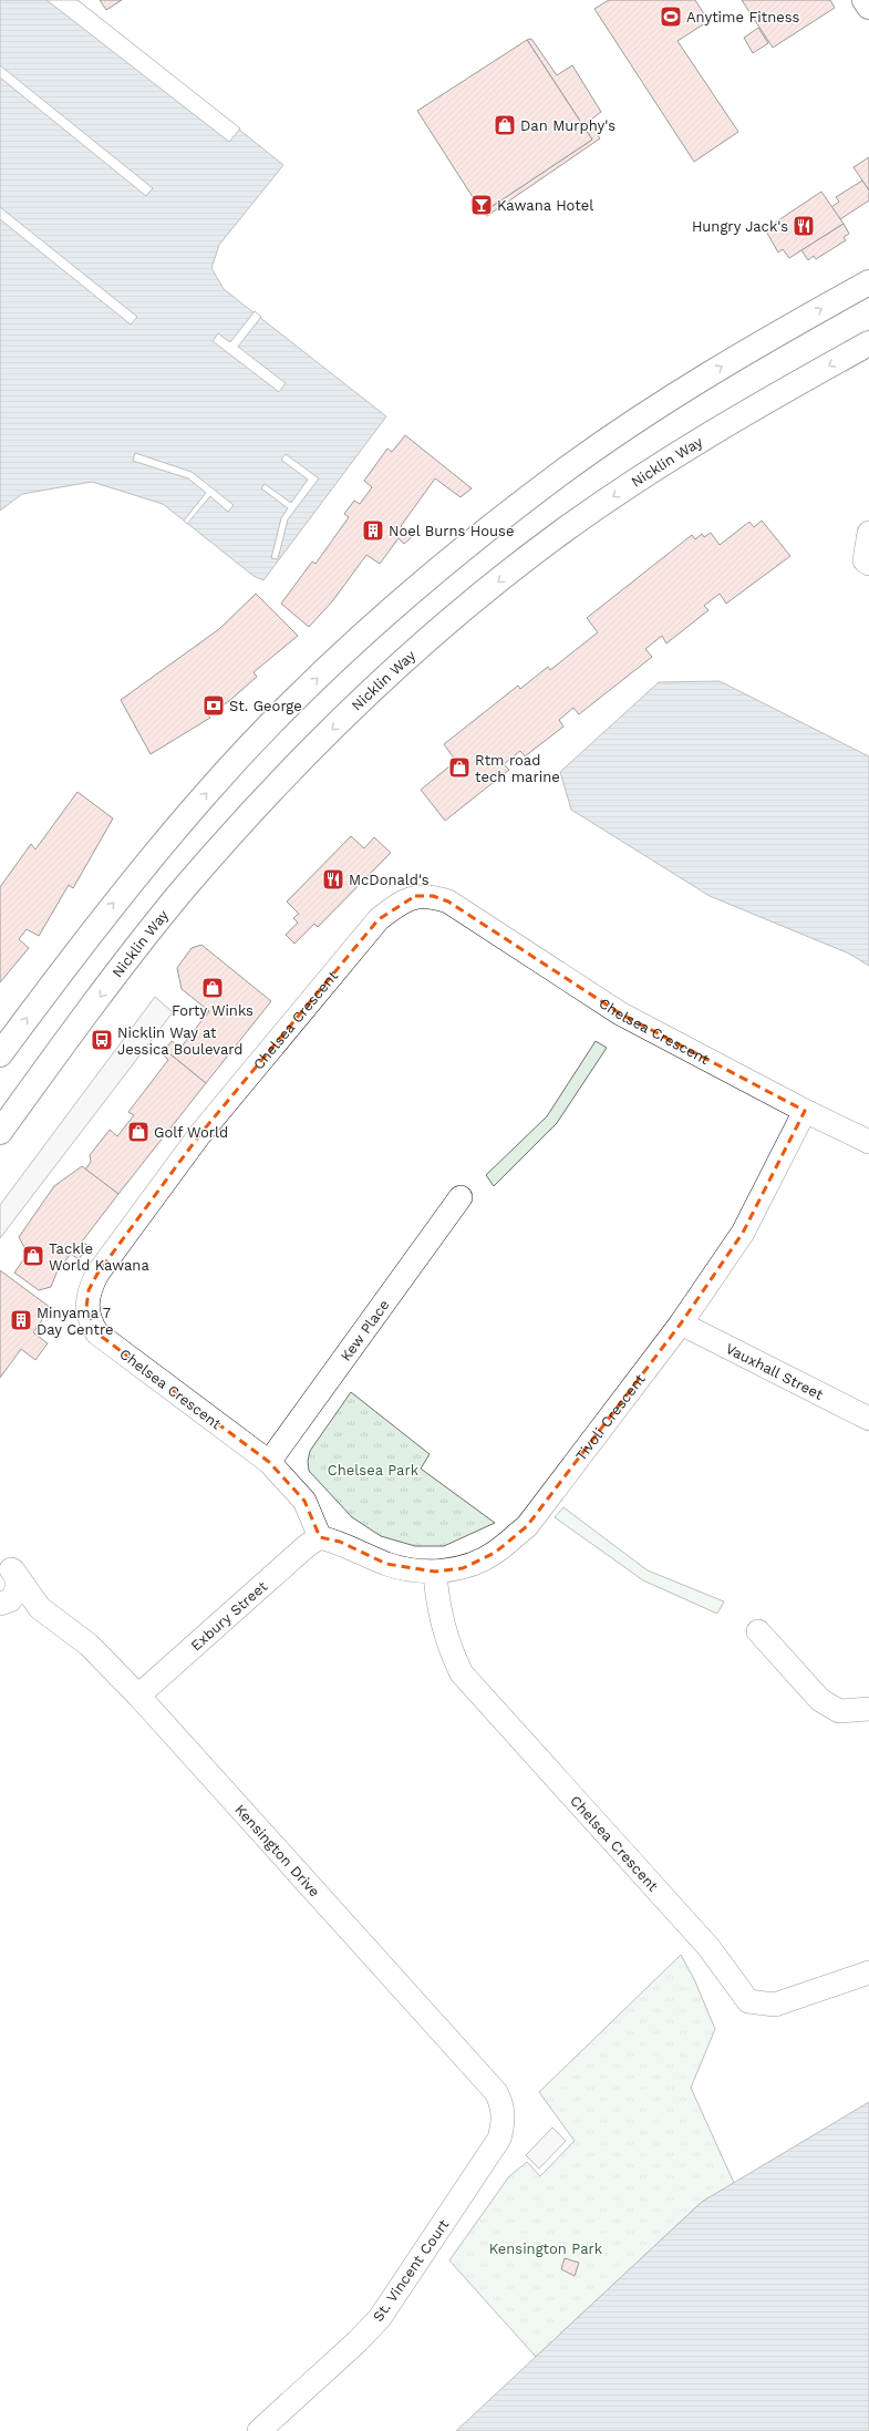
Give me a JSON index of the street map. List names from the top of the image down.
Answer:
{
  "streets": {
    "main road": ["Nicklin Way"],
    "street": [
      "Chelsea Crescent",
      "Kew Place",
      "Vauxhall Street",
      "Tivoli Crescent",
      "Exbury Street",
      "Kensington Drive",
      "St. Vincent Court"
    ]
  },
  "crossings": [
    ["Chelsea Crescent", "Kew Place"],
    ["Chelsea Crescent", "Tivoli Crescent"],
    ["Chelsea Crescent", "Exbury Street"],
    ["Vauxhall Street", "Tivoli Crescent"],
    ["Tivoli Crescent", "Exbury Street"],
    ["Exbury Street", "Kensington Drive"],
    ["Kensington Drive", "St. Vincent Court"]
  ],
  "parks": ["Chelsea Park", "Kensington Park"],
  "places": {
    "sports": ["Anytime Fitness"],
    "shop": [
      "Dan Murphy's",
      "Rtm road tech marine",
      "Forty Winks",
      "Golf World",
      "Tackle World Kawana"
    ],
    "bar": ["Kawana Hotel"],
    "restaurant": ["Hungry Jack's", "McDonald's"],
    "building": ["Noel Burns House", "Minyama 7 Day Centre"],
    "bank": ["St. George"],
    "bus stop": ["Nicklin Way at Jessica Boulevard"]
  }
}
